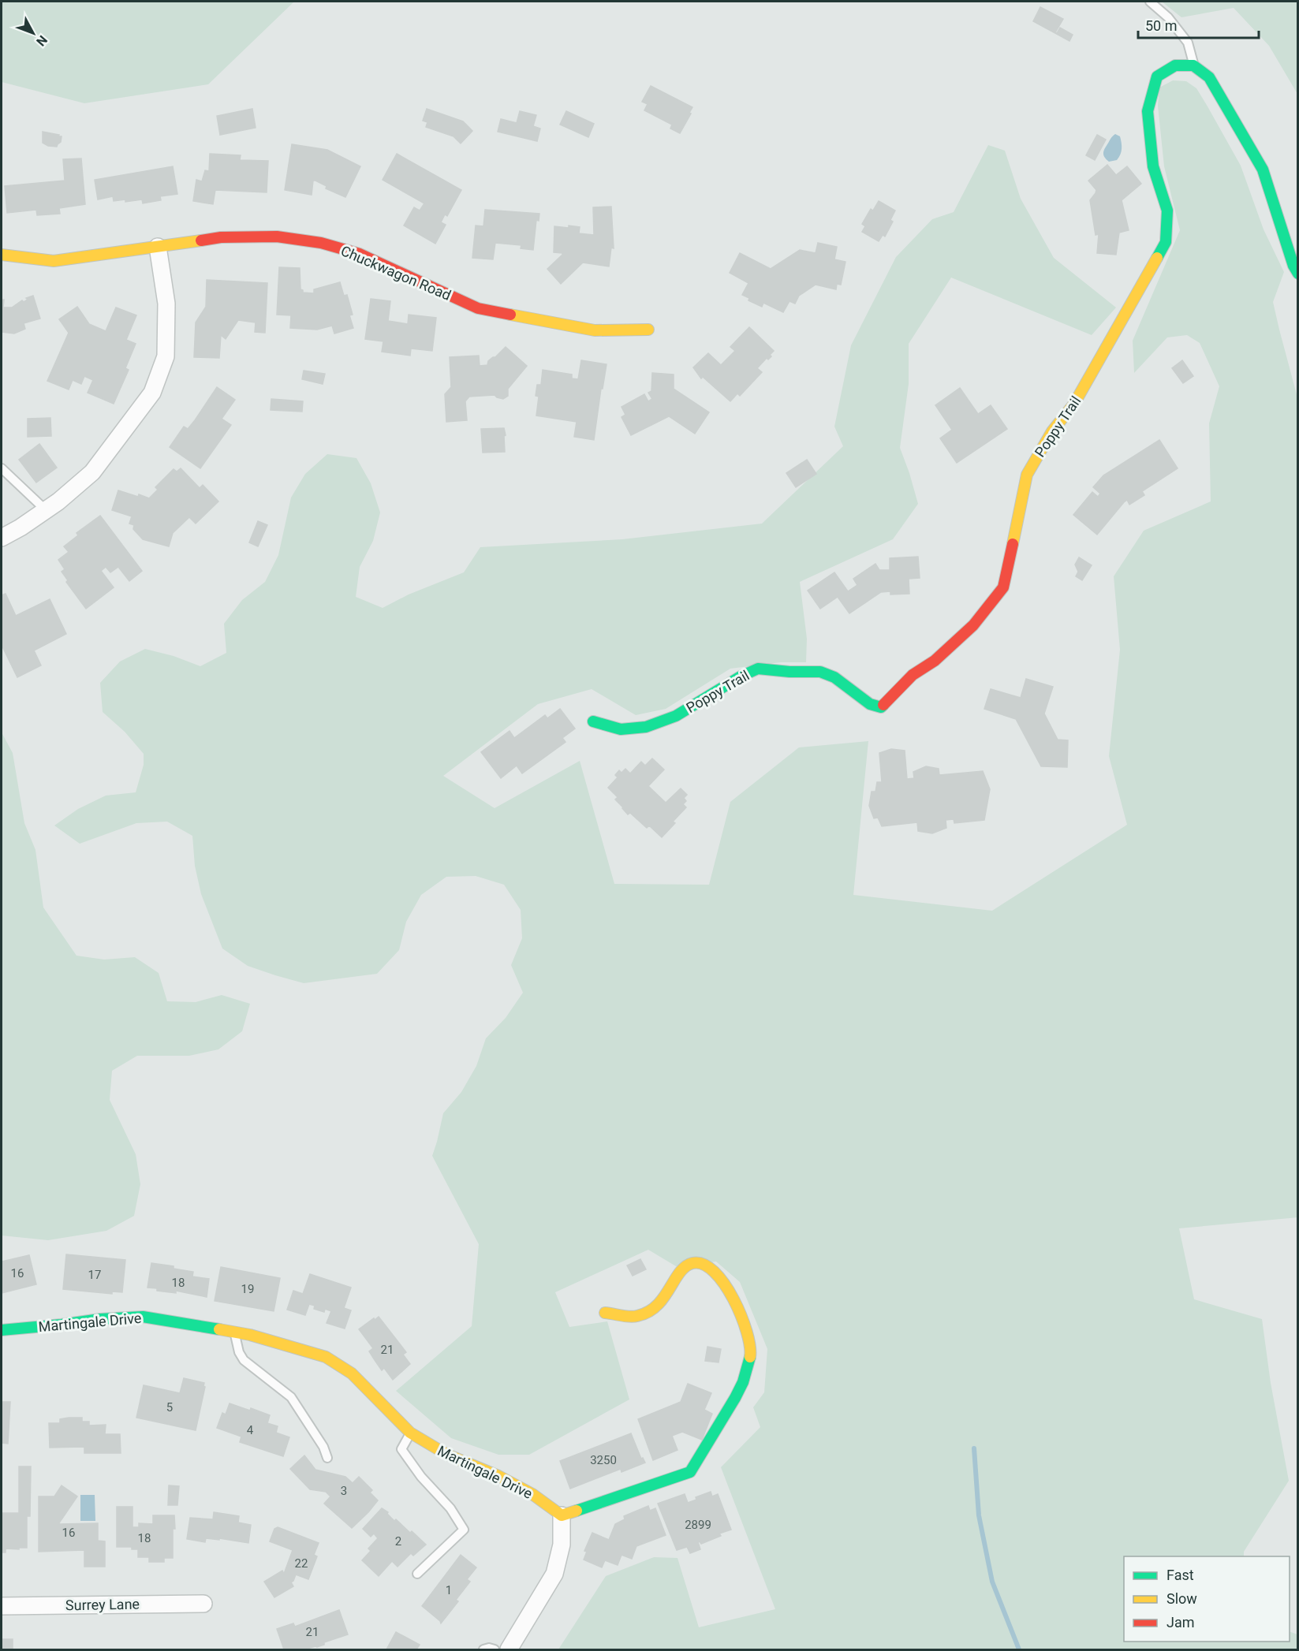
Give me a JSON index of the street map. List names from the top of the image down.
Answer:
{
  "streets": {
    "street": [
      "Chuckwagon Road",
      "Poppy Trail",
      "Martingale Drive",
      "Surrey Lane"
    ]
  },
  "house_numbers": [
    "16",
    "17",
    "18",
    "19",
    "21",
    "5",
    "4",
    "3250",
    "3",
    "2899",
    "16",
    "18",
    "2",
    "22",
    "1",
    "21"
  ],
  "legend": ["Fast", "Slow", "Jam"],
  "scale_bar": "50 m",
  "north": "bottom right"
}
